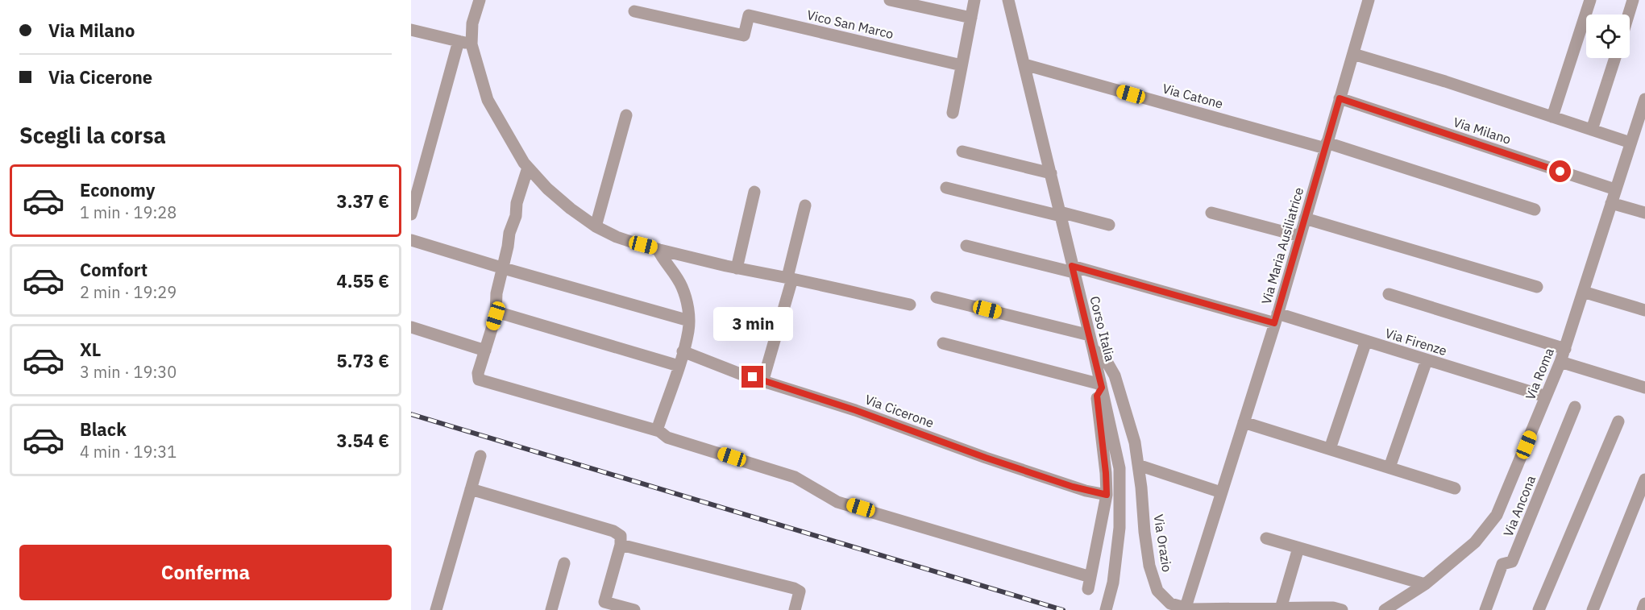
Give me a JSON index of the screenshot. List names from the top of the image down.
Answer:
{
  "streets": {
    "street": [
      "Vico San Marco",
      "Via Catone",
      "Via Milano",
      "Via Maria Ausiliatrice",
      "Corso Italia",
      "Via Firenze",
      "Via Roma",
      "Via Cicerone",
      "Via Ancona",
      "Via Orazio"
    ]
  },
  "crossings": [
    ["Via Catone", "Via Maria Ausiliatrice"],
    ["Via Catone", "Corso Italia"],
    ["Via Milano", "Via Maria Ausiliatrice"],
    ["Via Milano", "Via Roma"],
    ["Via Maria Ausiliatrice", "Via Firenze"],
    ["Via Maria Ausiliatrice", "Via Orazio"],
    ["Corso Italia", "Via Firenze"],
    ["Corso Italia", "Via Orazio"],
    ["Via Firenze", "Via Roma"]
  ],
  "page": {
    "banner": ["Via Milano", "Via Cicerone"],
    "heading": "Scegli la corsa",
    "list": [
      {
        "name": "Economy",
        "note": "1 min · 19:28",
        "value": "3.37 €"
      },
      {
        "name": "Comfort",
        "note": "2 min · 19:29",
        "value": "4.55 €"
      },
      {
        "name": "XL",
        "note": "3 min · 19:30",
        "value": "5.73 €"
      },
      {
        "name": "Black",
        "note": "4 min · 19:31",
        "value": "3.54 €"
      }
    ],
    "bubble": "3 min",
    "buttons": "Conferma"
  }
}
